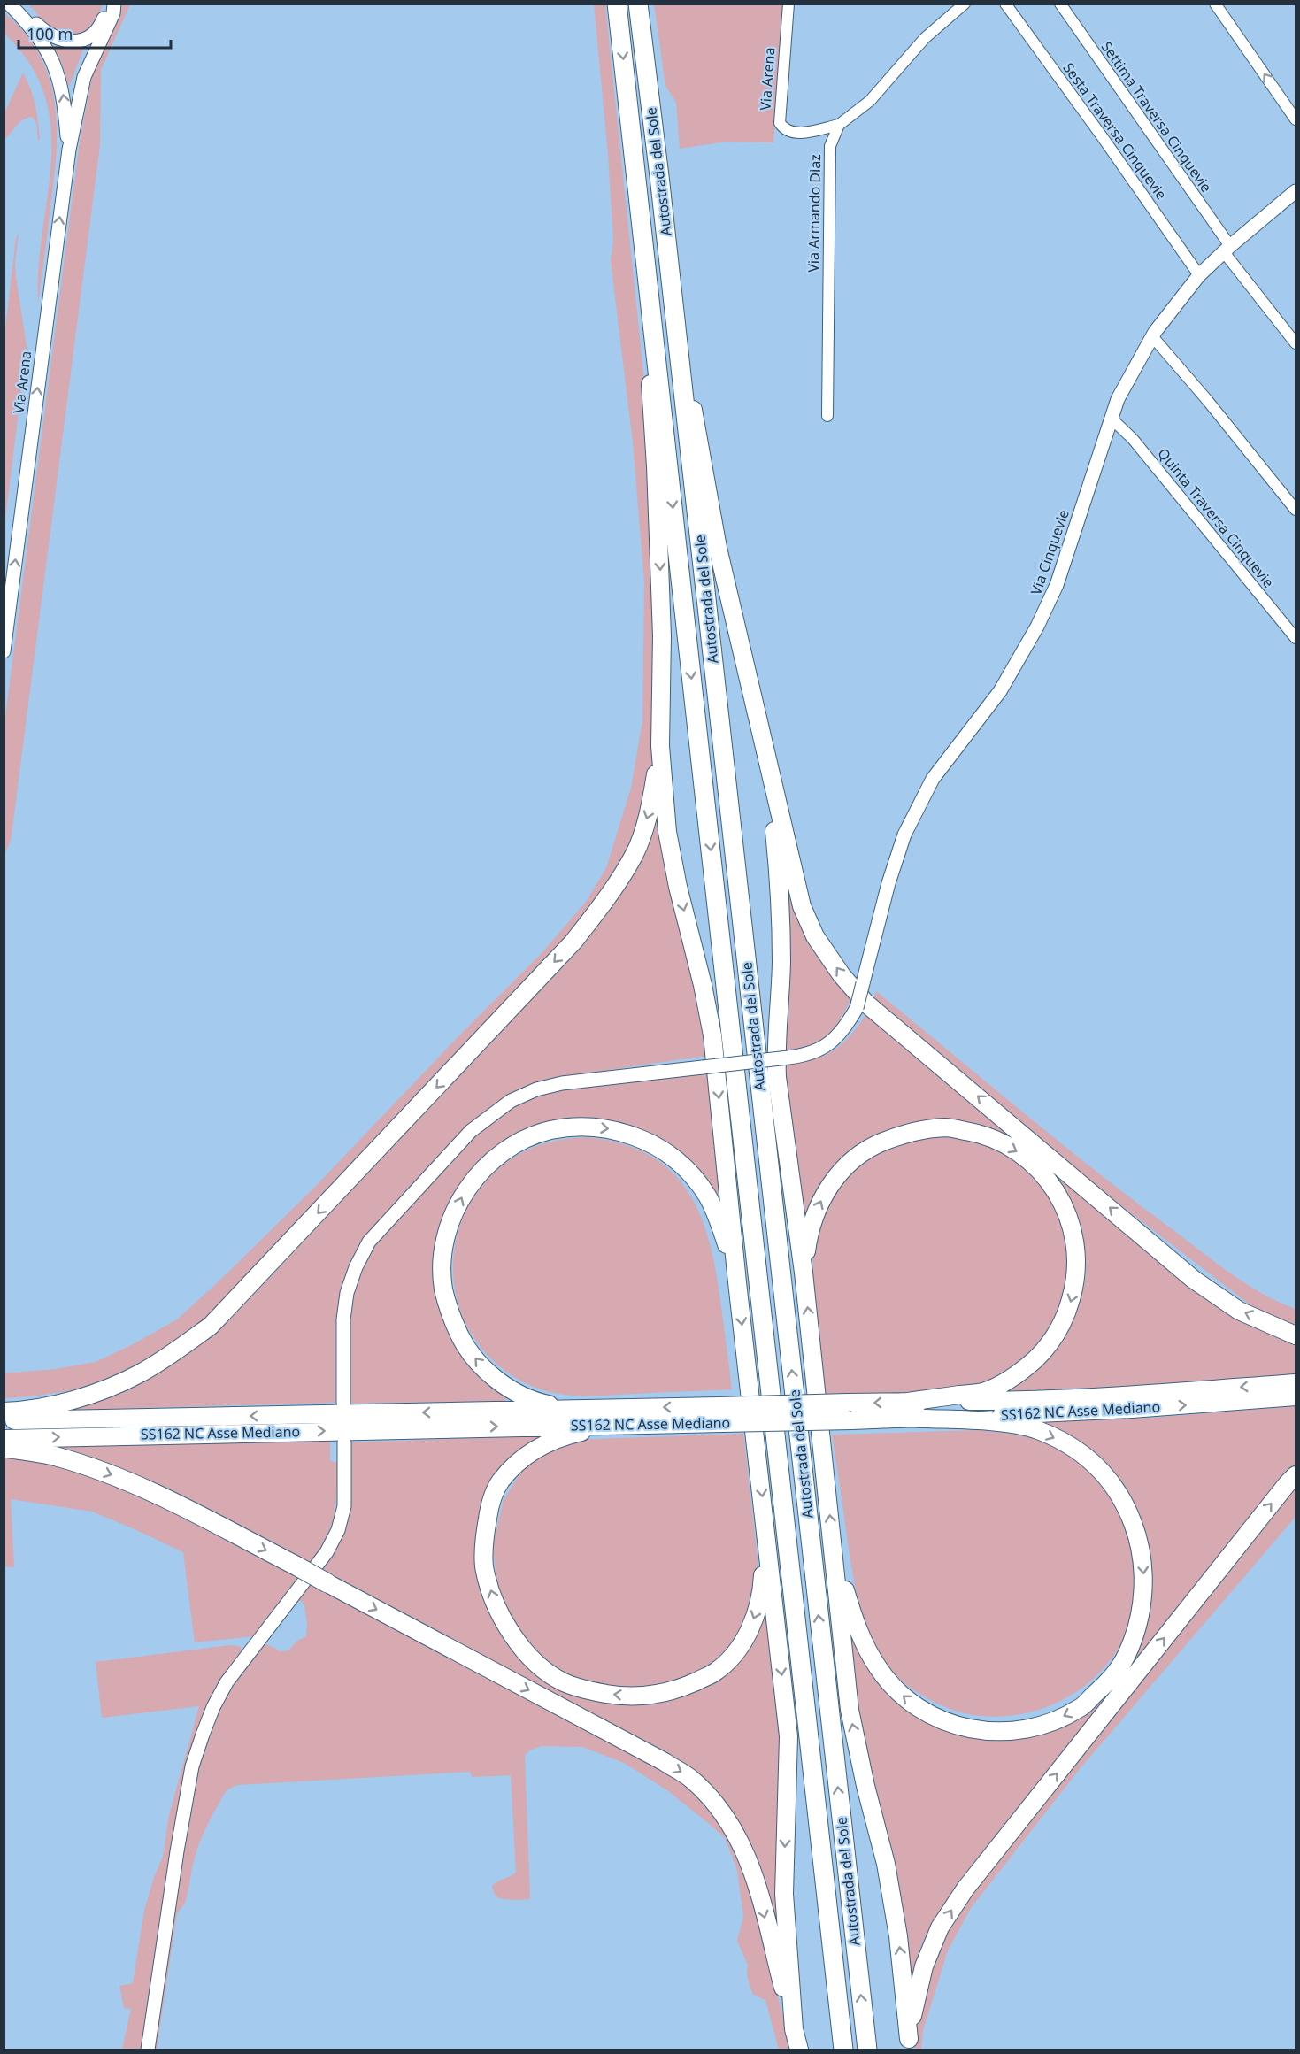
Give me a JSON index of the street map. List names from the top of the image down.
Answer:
{
  "streets": {
    "highway": ["Autostrada del Sole", "SS162 NC Asse Mediano"],
    "street": [
      "Via Arena",
      "Settima Traversa Cinquevie",
      "Sesta Traversa Cinquevie",
      "Via Armando Diaz",
      "Quinta Traversa Cinquevie",
      "Via Cinquevie"
    ]
  },
  "crossings": [
    ["Via Arena", "Via Armando Diaz"],
    ["Settima Traversa Cinquevie", "Via Cinquevie"],
    ["Sesta Traversa Cinquevie", "Via Cinquevie"],
    ["Quinta Traversa Cinquevie", "Via Cinquevie"]
  ],
  "one_way": ["Via Arena"],
  "scale_bar": "100 m"
}
